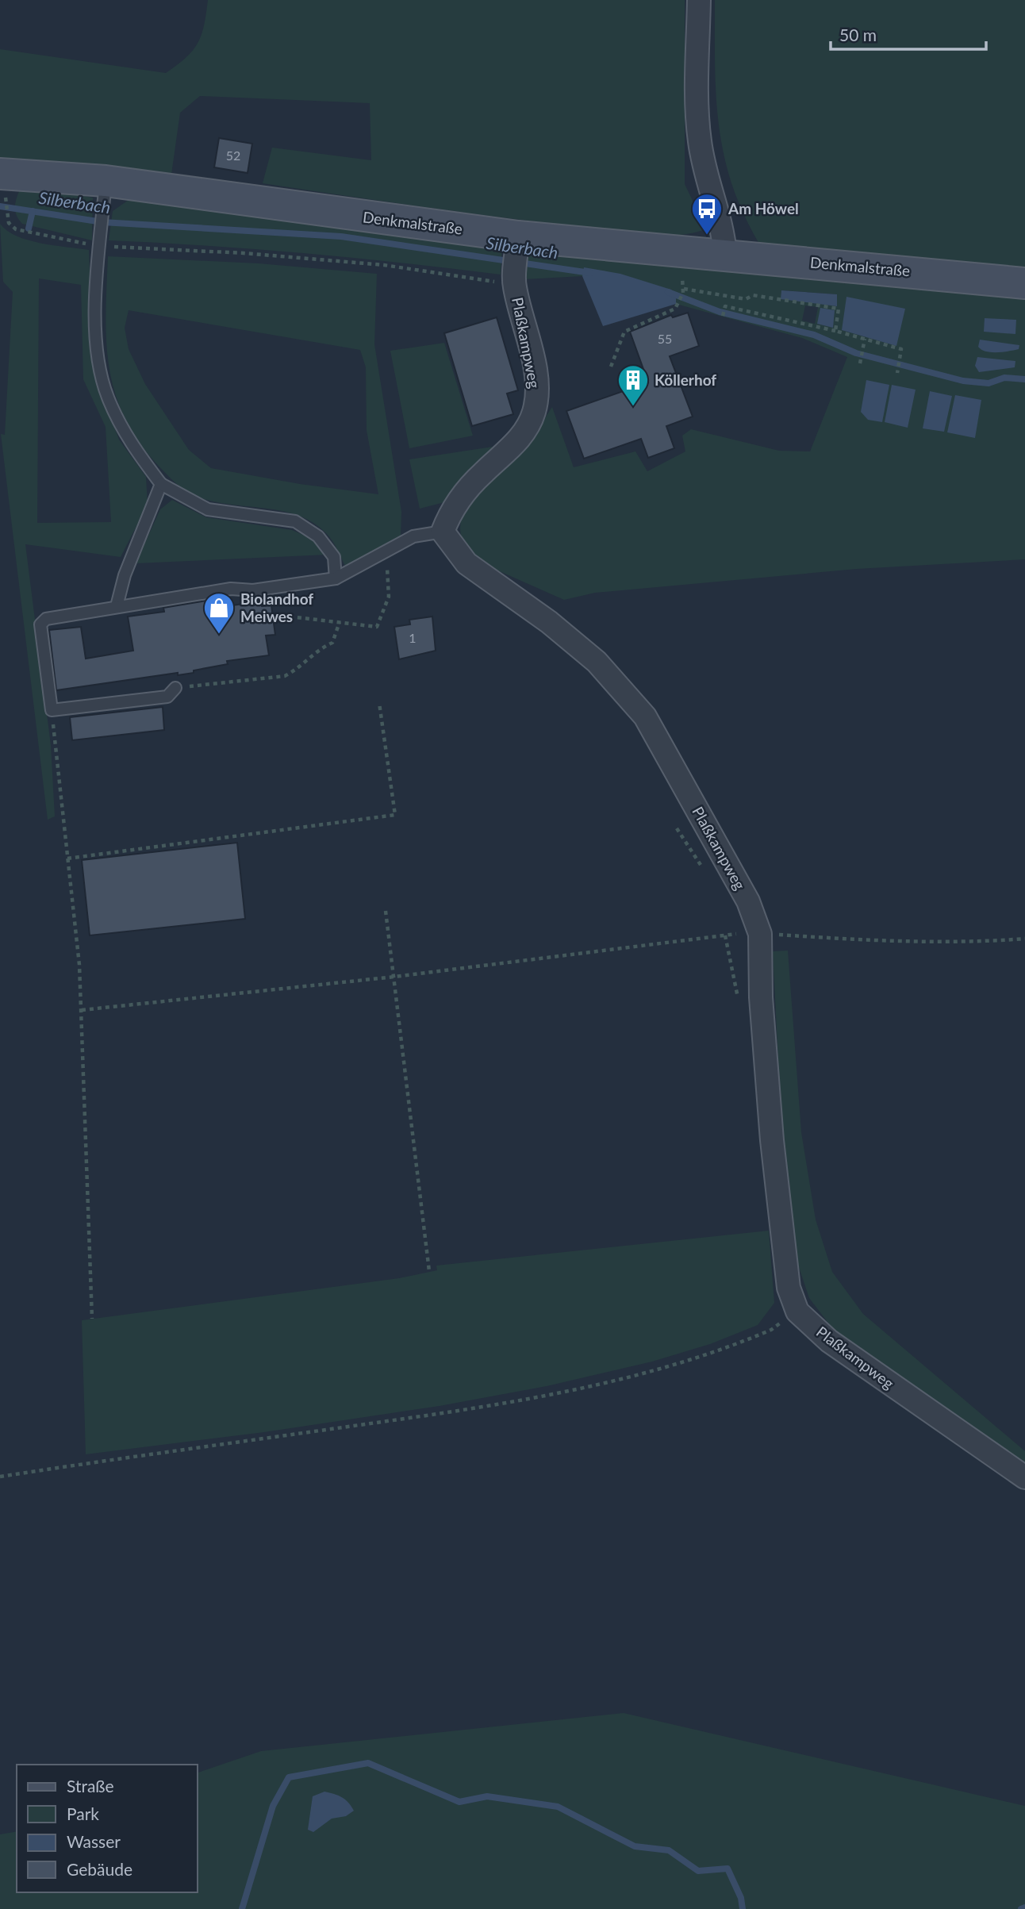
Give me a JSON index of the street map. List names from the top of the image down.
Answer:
{
  "streets": {
    "main road": ["Denkmalstraße"],
    "street": ["Plaßkampweg"]
  },
  "crossings": [
    ["Denkmalstraße", "Plaßkampweg"]
  ],
  "water": ["Silberbach"],
  "places": {
    "bus stop": ["Am Höwel"],
    "building": ["Köllerhof"],
    "shop": ["Biolandhof Meiwes"]
  },
  "house_numbers": ["52", "55", "1"],
  "legend": [
    "Straße",
    "Park",
    "Wasser",
    "Gebäude"
  ],
  "scale_bar": "50 m"
}
